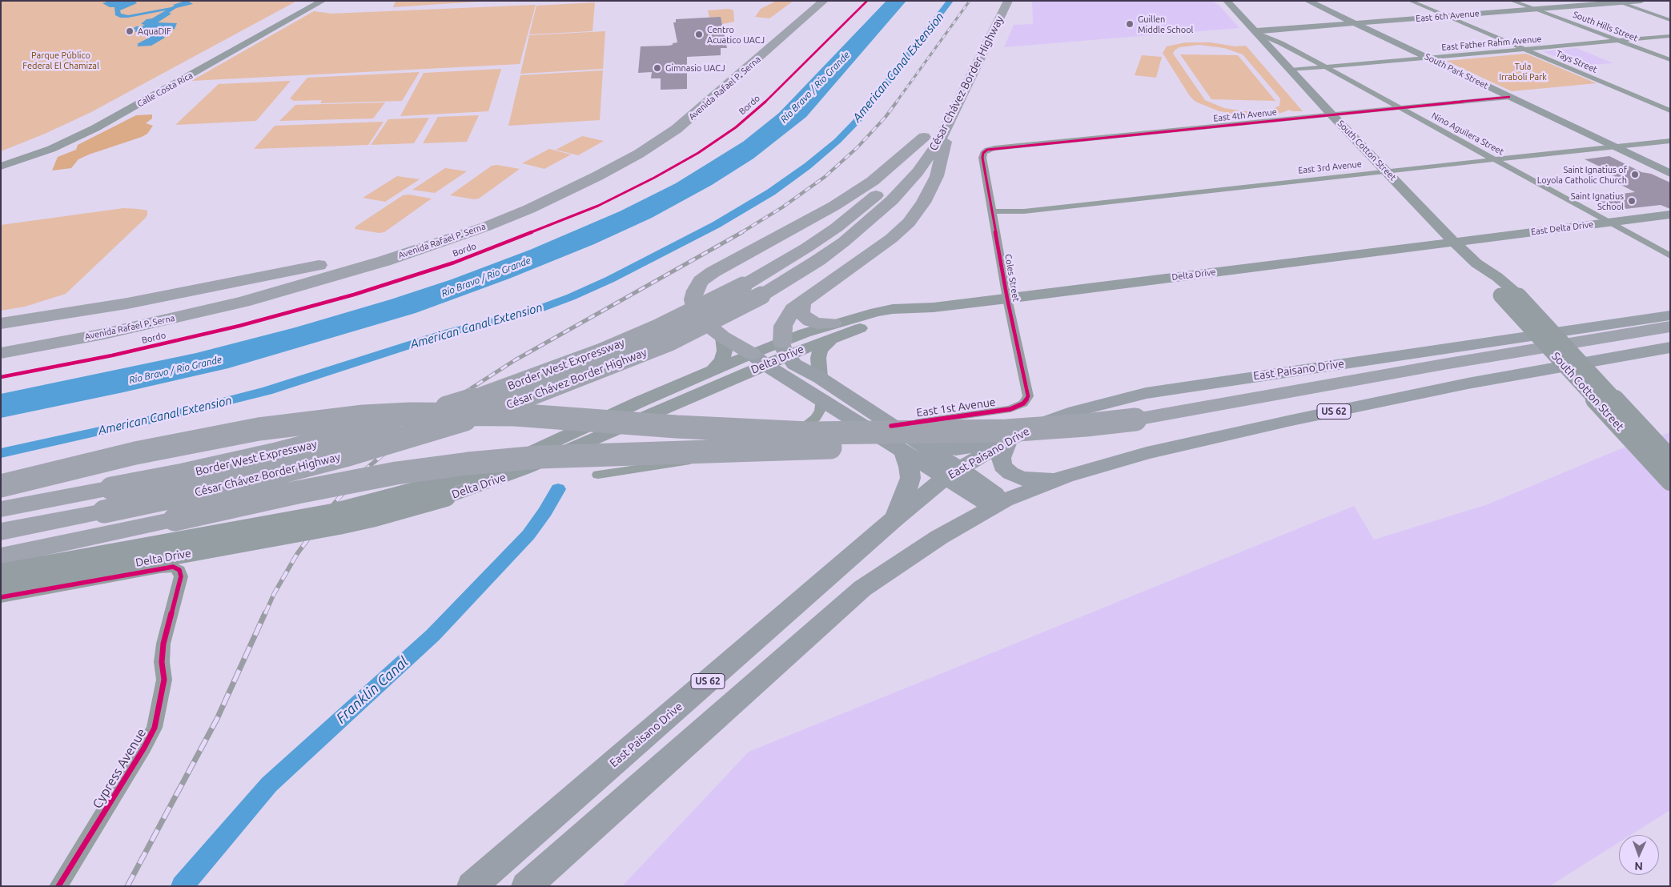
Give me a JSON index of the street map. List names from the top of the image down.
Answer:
{
  "streets": {
    "highway": ["César Chávez Border Highway", "Avenida Rafael P. Serna", "Border West Expressway"],
    "main road": [
      "East 6th Avenue",
      "South Park Street",
      "Calle Costa Rica",
      "South Cotton Street",
      "East Delta Drive",
      "Delta Drive",
      "East Paisano Drive",
      "US 62"
    ],
    "street": [
      "South Hills Street",
      "East Father Rahm Avenue",
      "Tays Street",
      "East 4th Avenue",
      "Nino Aguilera Street",
      "East 3rd Avenue",
      "Coles Street",
      "East 1st Avenue",
      "Cypress Avenue"
    ],
    "cycle path": ["Bordo"]
  },
  "crossings": [
    ["East 6th Avenue", "South Hills Street"],
    ["East 6th Avenue", "Tays Street"],
    ["East 6th Avenue", "South Park Street"],
    ["East 6th Avenue", "Nino Aguilera Street"],
    ["East 6th Avenue", "South Cotton Street"],
    ["South Hills Street", "East Father Rahm Avenue"],
    ["East Father Rahm Avenue", "Tays Street"],
    ["East Father Rahm Avenue", "South Park Street"],
    ["East Father Rahm Avenue", "Nino Aguilera Street"],
    ["East Father Rahm Avenue", "South Cotton Street"],
    ["South Park Street", "East 4th Avenue"],
    ["South Park Street", "East 3rd Avenue"],
    ["César Chávez Border Highway", "Border West Expressway"],
    ["East 4th Avenue", "Nino Aguilera Street"],
    ["East 4th Avenue", "South Cotton Street"],
    ["East 4th Avenue", "Coles Street"],
    ["Nino Aguilera Street", "South Cotton Street"],
    ["Nino Aguilera Street", "East 3rd Avenue"],
    ["Nino Aguilera Street", "East Delta Drive"],
    ["South Cotton Street", "East 3rd Avenue"],
    ["South Cotton Street", "East Delta Drive"],
    ["South Cotton Street", "Delta Drive"],
    ["East 3rd Avenue", "Coles Street"],
    ["East Delta Drive", "Delta Drive"],
    ["Delta Drive", "Coles Street"],
    ["Coles Street", "East 1st Avenue"]
  ],
  "water": ["American Canal Extension", "Río Bravo / Rio Grande", "Franklin Canal"],
  "parks": ["Parque Público Federal El Chamizal", "Tula Irraboli Park"],
  "places": [
    "Guillen Middle School",
    "AquaDIF",
    "Centro Acuatico UACJ",
    "Gimnasio UACJ",
    "Saint Ignatius of Loyola Catholic Church",
    "Saint Ignatius School"
  ],
  "north": "bottom"
}
